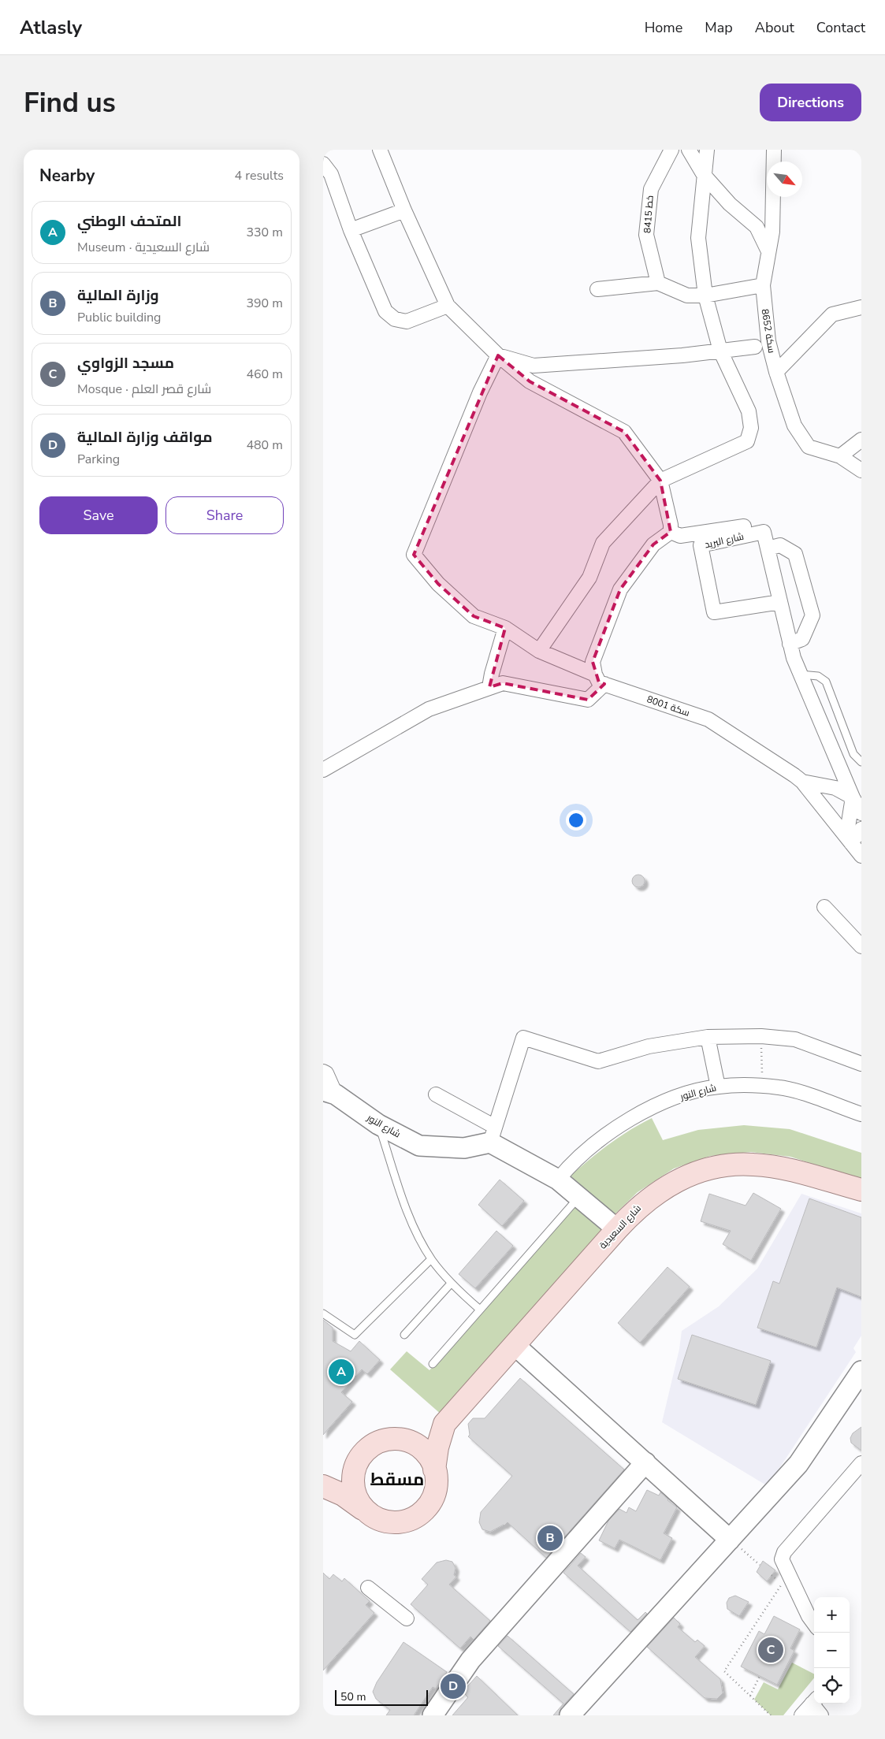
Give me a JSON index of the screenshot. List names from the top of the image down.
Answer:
{
  "streets": {
    "main road": ["شارع السعيدية"],
    "street": [
      "خط 8415",
      "سكة 8652",
      "شارع البريد",
      "سكة 8001",
      "شارع النور"
    ]
  },
  "districts": ["مسقط"],
  "scale_bar": "50 m",
  "north": "bottom right",
  "page": {
    "header": "Atlasly",
    "nav": [
      "Home",
      "Map",
      "About",
      "Contact"
    ],
    "buttons": [
      "Directions",
      ["Save", "Share"]
    ],
    "title": "Find us",
    "heading": ["Nearby", "4 results"],
    "list": [
      {
        "mark": "A",
        "name": "المتحف الوطني",
        "note": "Museum · شارع السعيدية",
        "value": "330 m"
      },
      {
        "mark": "B",
        "name": "وزارة المالية",
        "note": "Public building",
        "value": "390 m"
      },
      {
        "mark": "C",
        "name": "مسجد الزواوي",
        "note": "Mosque · شارع قصر العلم",
        "value": "460 m"
      },
      {
        "mark": "D",
        "name": "َمواقف وزارة المالية",
        "note": "Parking",
        "value": "480 m"
      }
    ],
    "pins": [
      "A",
      "B",
      "C",
      "D"
    ],
    "map_buttons": ["+", "−"],
    "scale": "50 m"
  }
}
